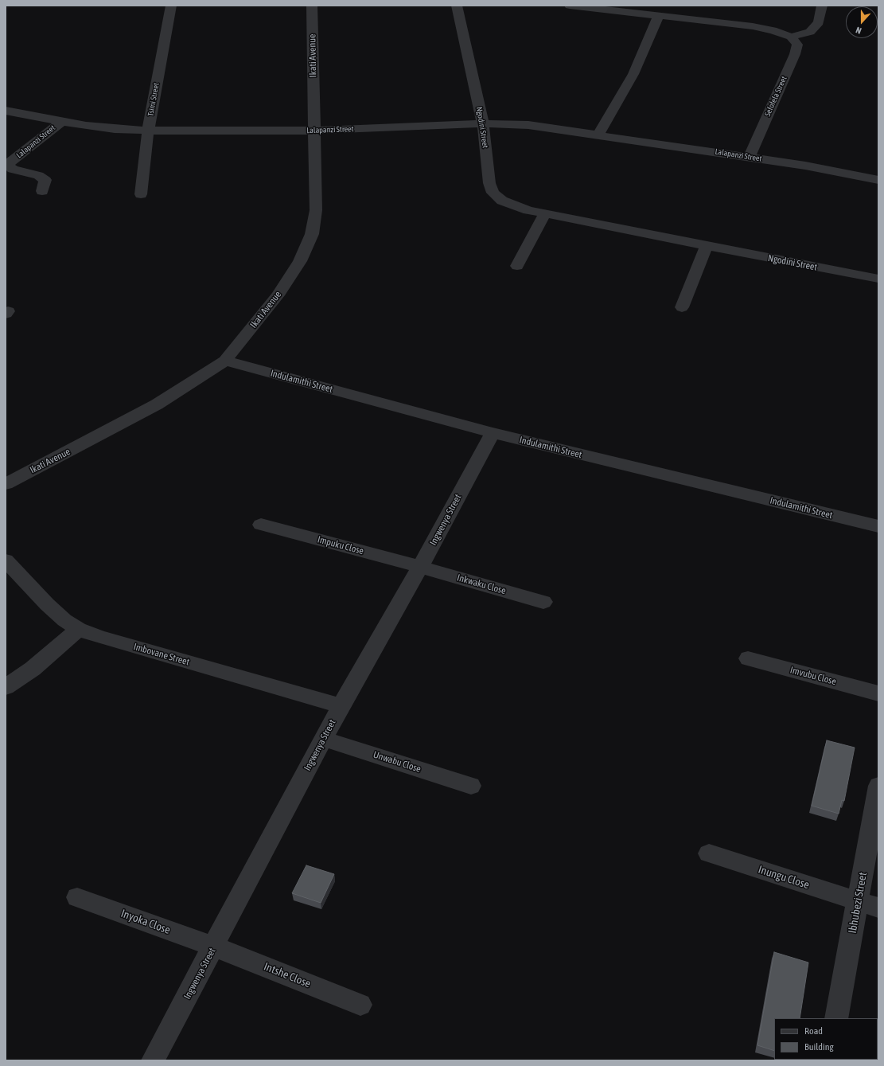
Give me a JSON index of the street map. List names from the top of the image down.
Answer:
{
  "streets": {
    "street": [
      "Ikati Avenue",
      "Sefofela Street",
      "Tsimi Street",
      "Ngodini Street",
      "Lalapanzi Street",
      "Indulamithi Street",
      "Ingwenya Street",
      "Impuku Close",
      "Inkwaku Close",
      "Imbovane Street",
      "Imvubu Close",
      "Unwabu Close",
      "Inungu Close",
      "Ibhubezi Street",
      "Inyoka Close",
      "Intshe Close"
    ]
  },
  "crossings": [
    ["Ikati Avenue", "Lalapanzi Street"],
    ["Ikati Avenue", "Indulamithi Street"],
    ["Sefofela Street", "Lalapanzi Street"],
    ["Tsimi Street", "Lalapanzi Street"],
    ["Ngodini Street", "Lalapanzi Street"],
    ["Indulamithi Street", "Ingwenya Street"],
    ["Ingwenya Street", "Impuku Close"],
    ["Ingwenya Street", "Inkwaku Close"],
    ["Ingwenya Street", "Imbovane Street"],
    ["Ingwenya Street", "Unwabu Close"],
    ["Ingwenya Street", "Inyoka Close"],
    ["Ingwenya Street", "Intshe Close"],
    ["Impuku Close", "Inkwaku Close"],
    ["Inungu Close", "Ibhubezi Street"],
    ["Inyoka Close", "Intshe Close"]
  ],
  "legend": ["Road", "Building"],
  "north": "bottom"
}
